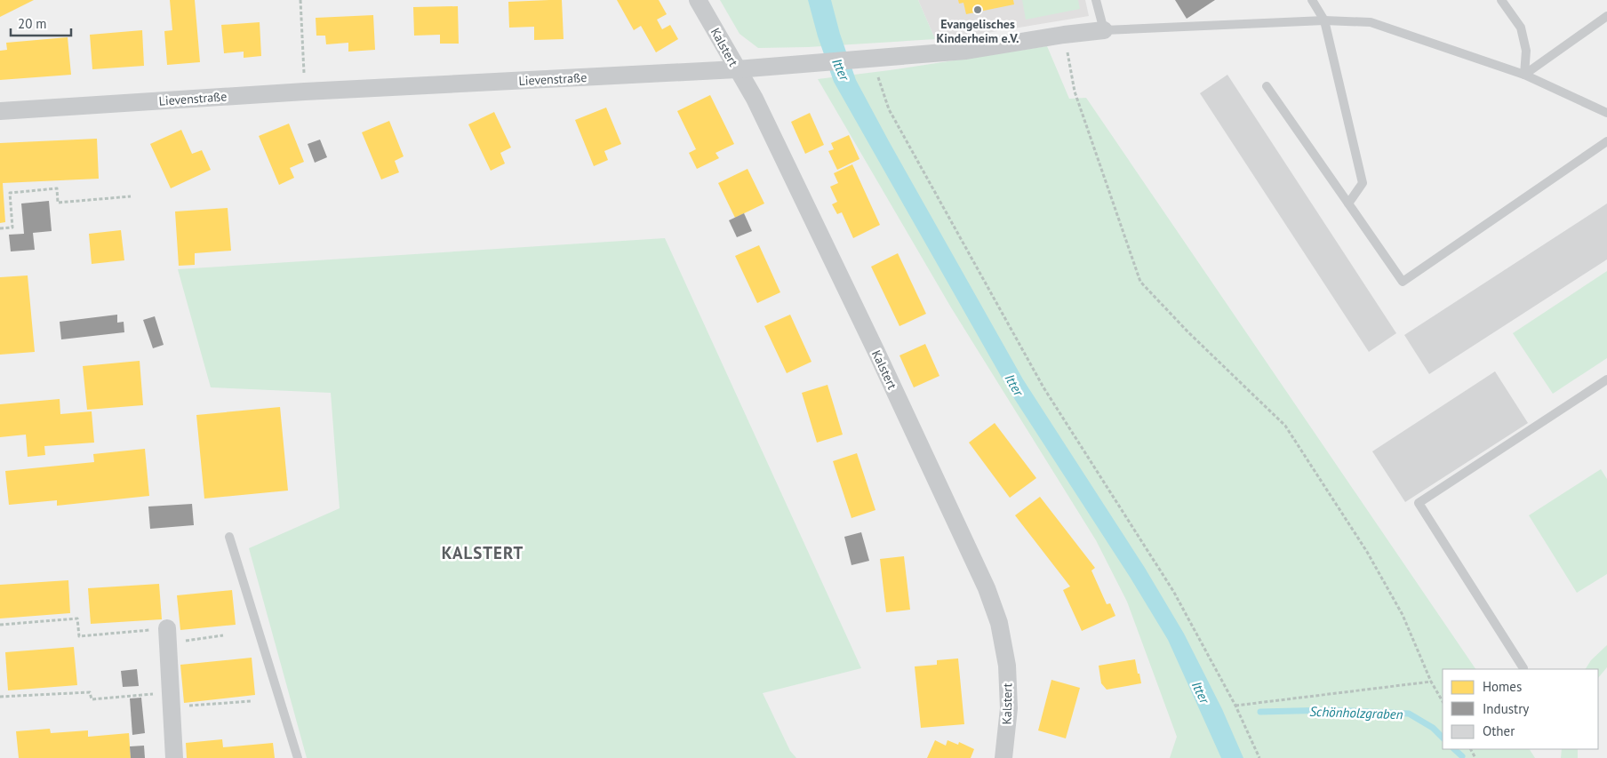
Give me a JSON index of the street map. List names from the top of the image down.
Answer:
{
  "streets": {
    "street": ["Kalstert", "Lievenstraße"]
  },
  "crossings": [
    ["Kalstert", "Lievenstraße"]
  ],
  "districts": ["KALSTERT"],
  "water": ["Itter", "Schönholzgraben"],
  "places": ["Evangelisches Kinderheim e.V."],
  "legend": ["Homes", "Industry", "Other"],
  "scale_bar": "20 m"
}
